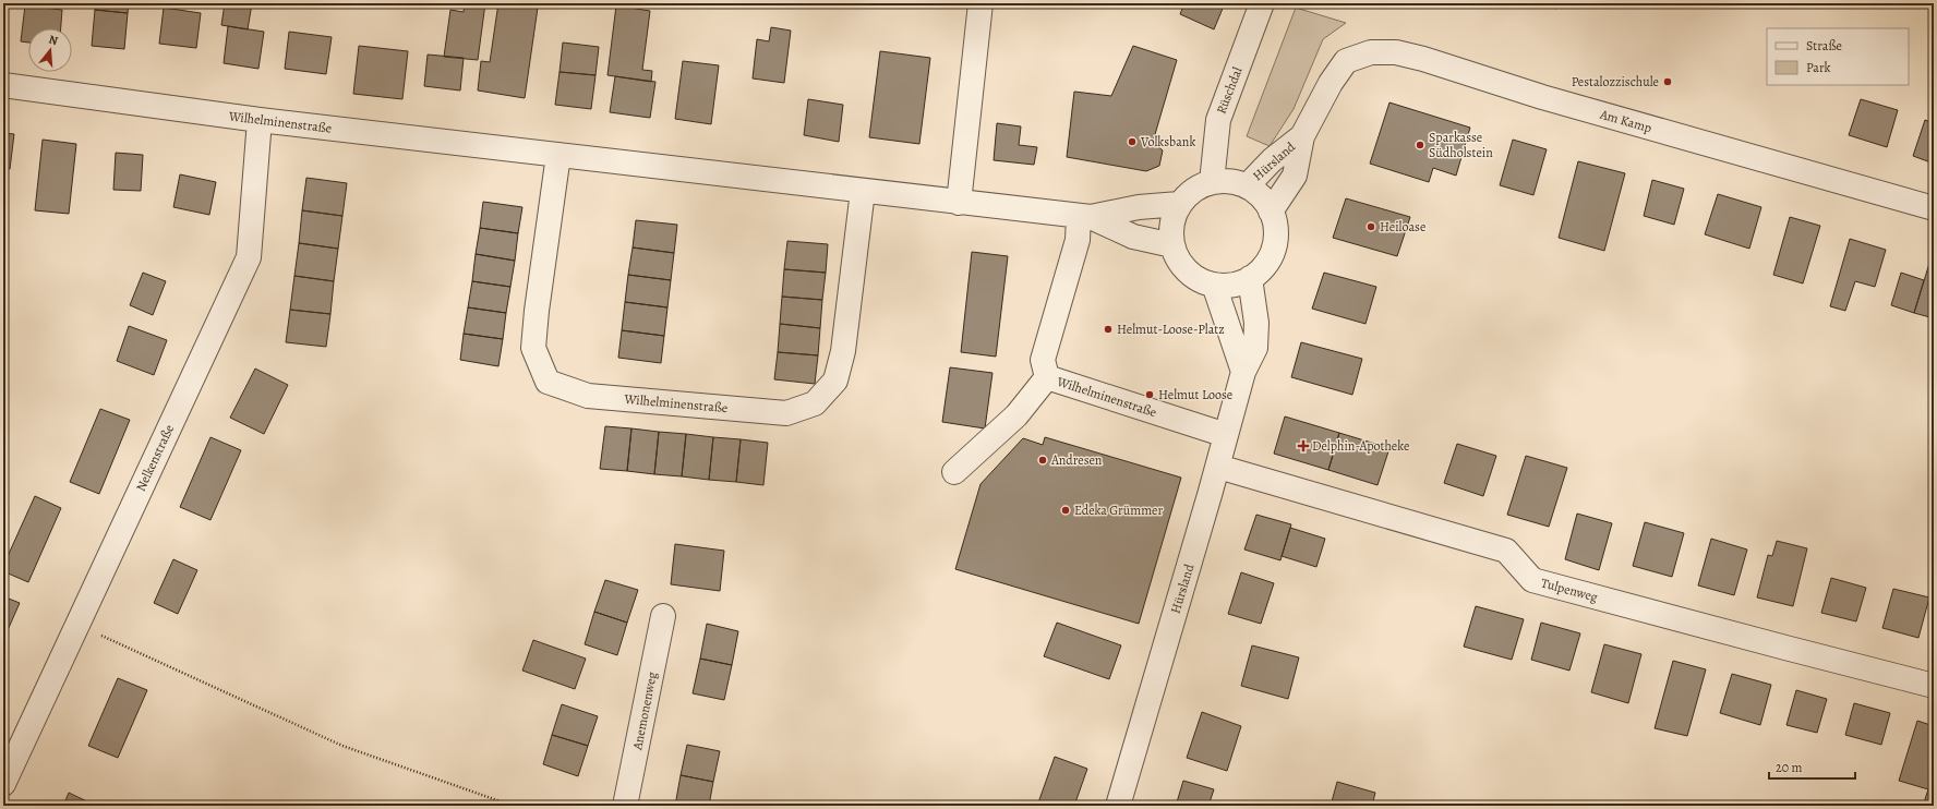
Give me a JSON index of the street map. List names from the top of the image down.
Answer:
{
  "streets": {
    "street": [
      "Rüschdal",
      "Am Kamp",
      "Wilhelminenstraße",
      "Hürsland",
      "Nelkenstraße",
      "Tulpenweg",
      "Anemonenweg"
    ]
  },
  "crossings": [
    ["Rüschdal", "Wilhelminenstraße"],
    ["Rüschdal", "Hürsland"],
    ["Am Kamp", "Hürsland"],
    ["Wilhelminenstraße", "Hürsland"],
    ["Wilhelminenstraße", "Nelkenstraße"],
    ["Hürsland", "Tulpenweg"]
  ],
  "places": {
    "other": [
      "Pestalozzischule",
      "Volksbank",
      "Sparkasse Südholstein",
      "Heiloase",
      "Helmut-Loose-Platz",
      "Helmut Loose",
      "Andresen",
      "Edeka Grümmer"
    ],
    "health": ["Delphin-Apotheke"]
  },
  "legend": ["Straße", "Park"],
  "scale_bar": "20 m",
  "north": "top"
}
